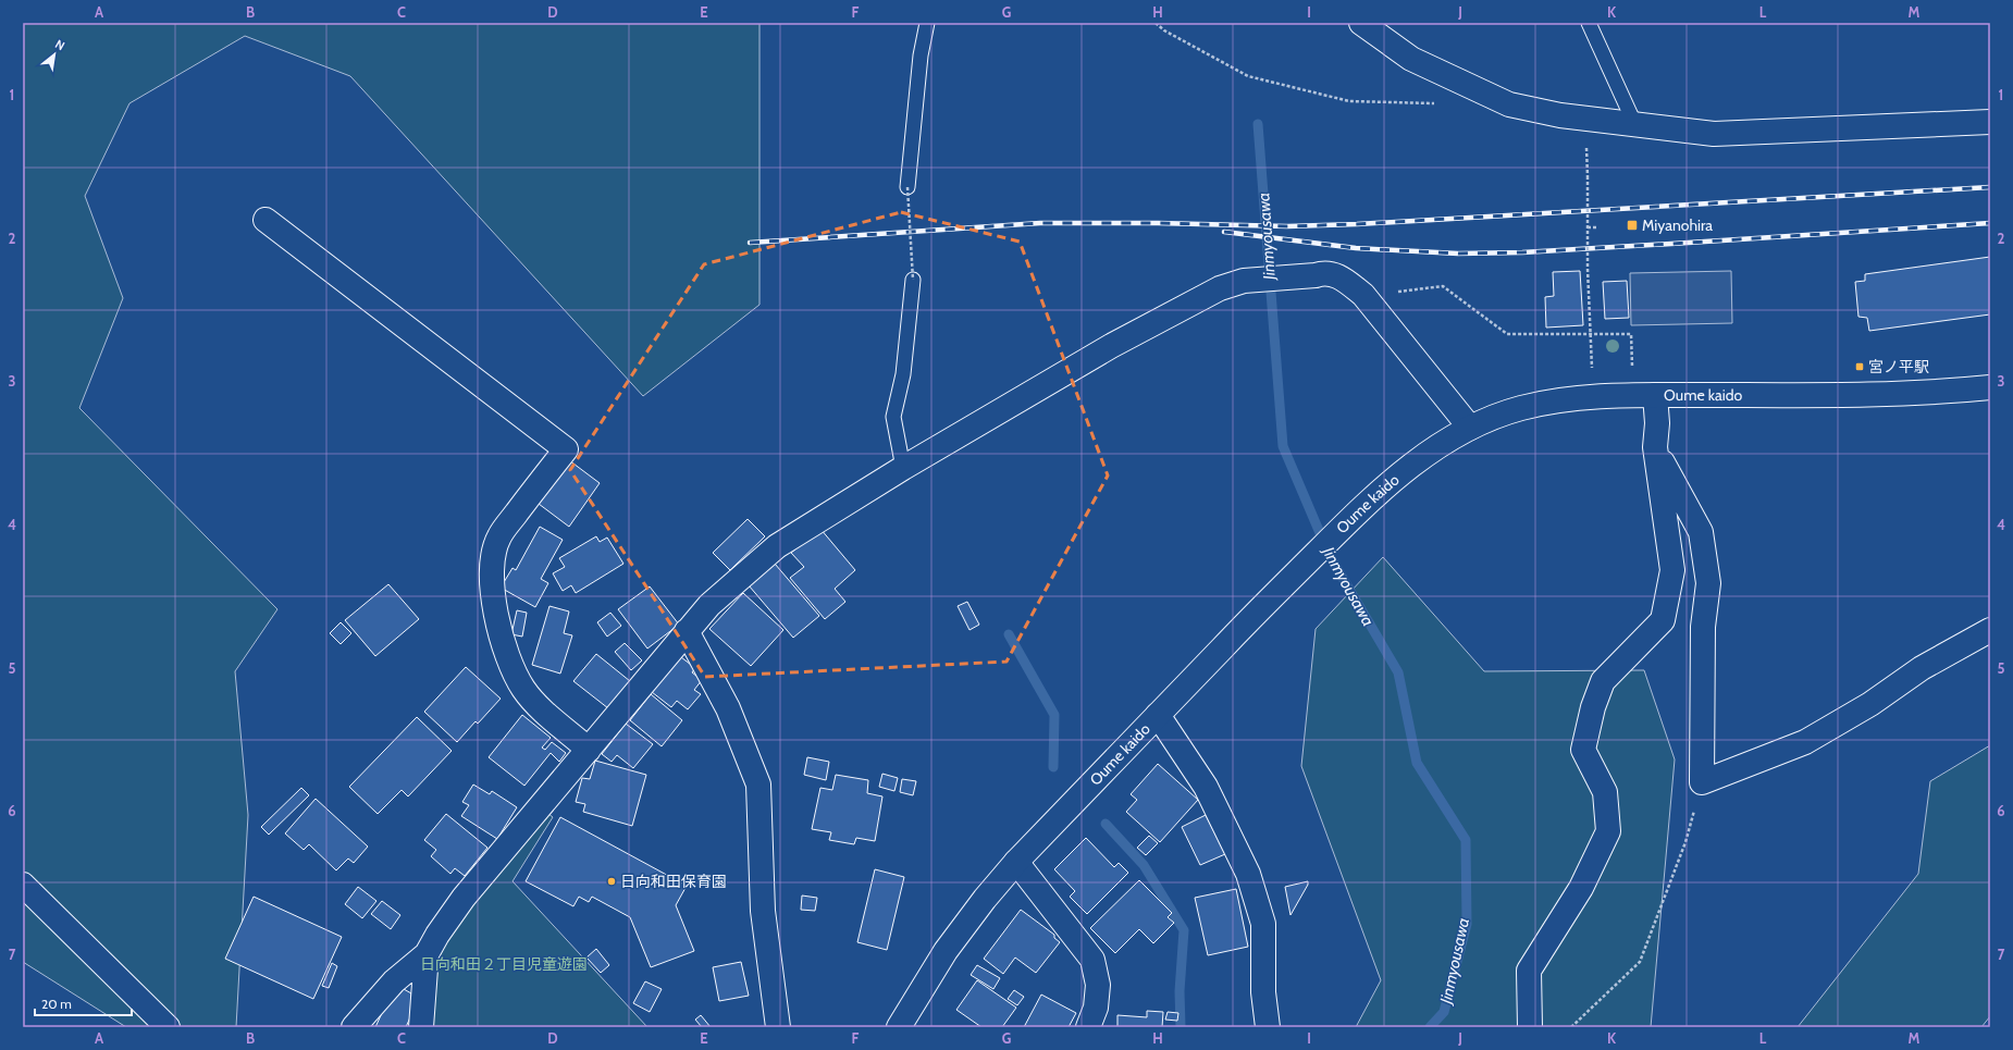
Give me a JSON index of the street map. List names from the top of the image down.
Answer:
{
  "streets": {
    "main road": ["Oume kaido"]
  },
  "water": ["Jinmyousawa"],
  "parks": ["日向和田２丁目児童遊園"],
  "places": {
    "transit": ["Miyanohira", "宮ノ平駅"],
    "other": ["日向和田保育園"]
  },
  "scale_bar": "20 m",
  "north": "top right",
  "grid": {
    "columns": [
      "A",
      "B",
      "C",
      "D",
      "E",
      "F",
      "G",
      "H",
      "I",
      "J",
      "K",
      "L",
      "M"
    ],
    "rows": [
      "1",
      "2",
      "3",
      "4",
      "5",
      "6",
      "7"
    ]
  }
}
